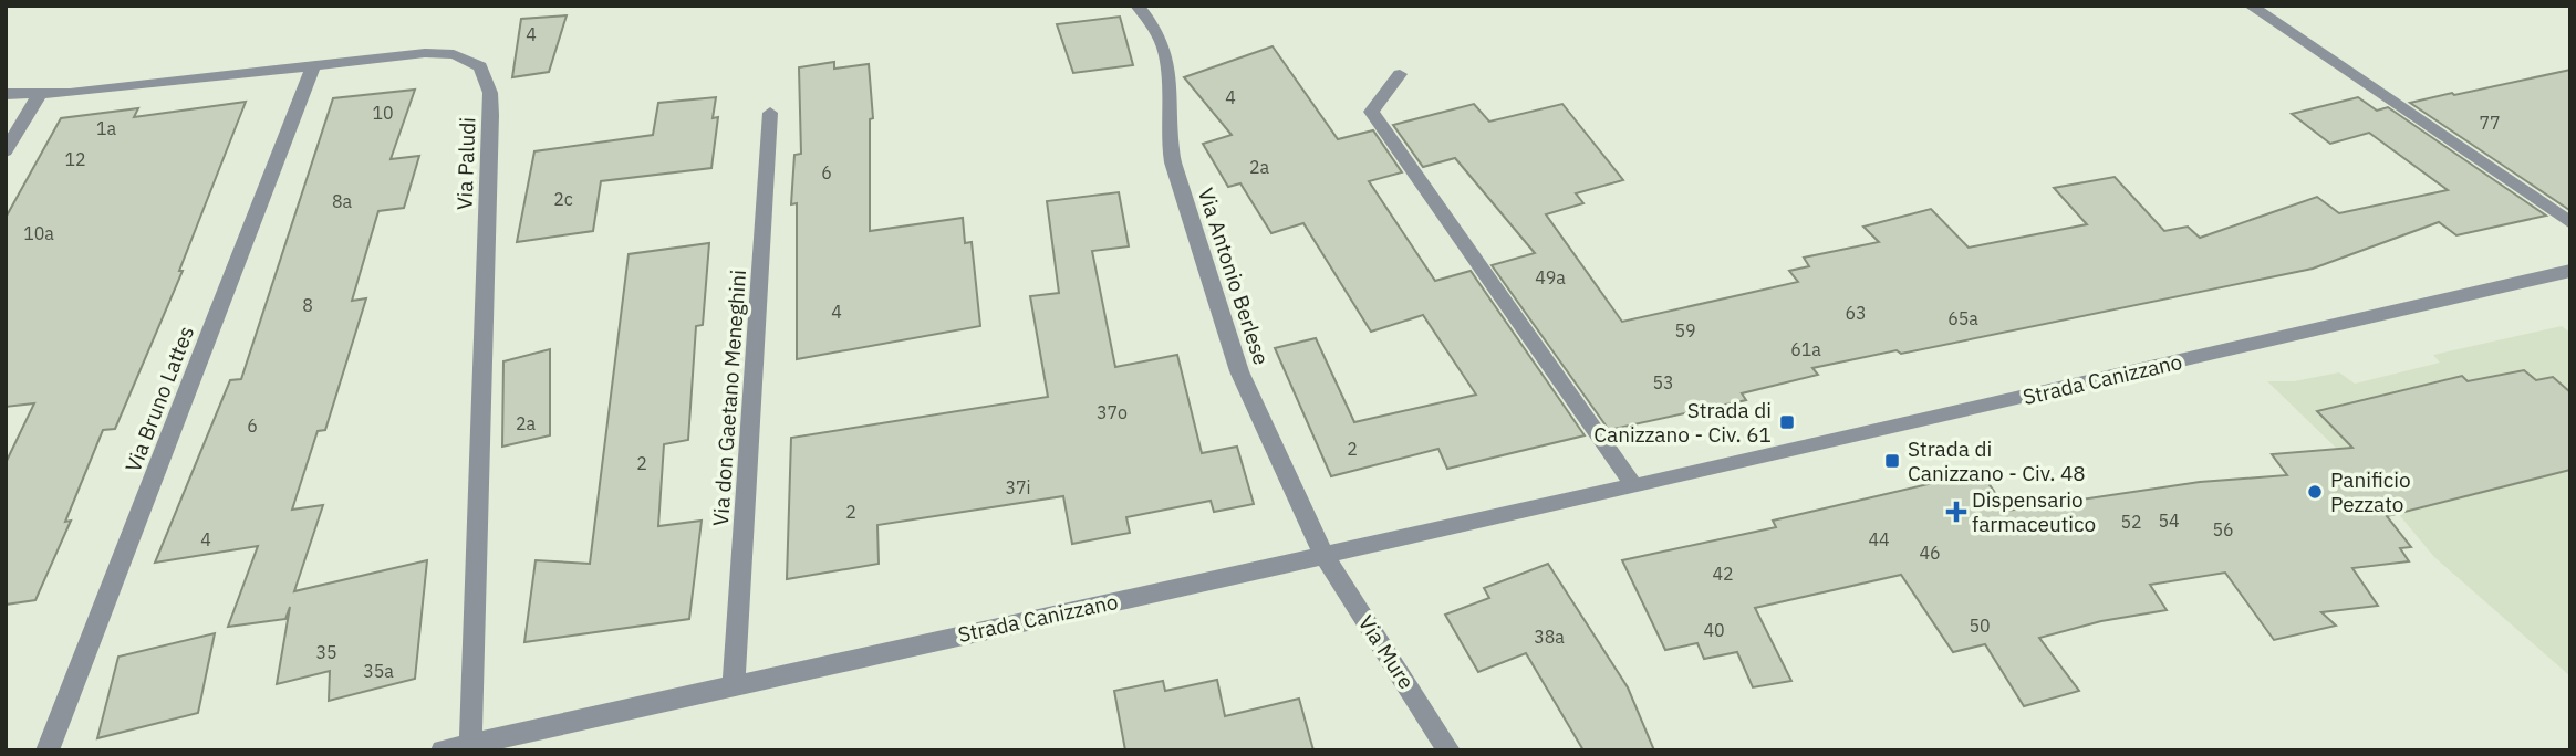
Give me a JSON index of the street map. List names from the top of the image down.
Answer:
{
  "streets": {
    "street": [
      "Via Paludi",
      "Via Antonio Berlese",
      "Strada Canizzano",
      "Via don Gaetano Meneghini",
      "Via Bruno Lattes",
      "Via Mure"
    ]
  },
  "crossings": [
    ["Via Paludi", "Strada Canizzano"],
    ["Via Paludi", "Via Bruno Lattes"],
    ["Via Antonio Berlese", "Strada Canizzano"],
    ["Via Antonio Berlese", "Via Mure"],
    ["Strada Canizzano", "Via don Gaetano Meneghini"],
    ["Strada Canizzano", "Via Mure"]
  ],
  "places": {
    "transit": ["Strada di Canizzano - Civ. 61", "Strada di Canizzano - Civ. 48"],
    "other": ["Panificio Pezzato"],
    "health": ["Dispensario farmaceutico"]
  },
  "house_numbers": [
    "4",
    "4",
    "10",
    "77",
    "1a",
    "12",
    "2a",
    "6",
    "2c",
    "8a",
    "10a",
    "49a",
    "8",
    "4",
    "63",
    "65a",
    "59",
    "61a",
    "53",
    "37o",
    "2a",
    "6",
    "2",
    "2",
    "37i",
    "2",
    "54",
    "52",
    "56",
    "4",
    "44",
    "46",
    "42",
    "50",
    "40",
    "38a",
    "35",
    "35a"
  ]
}
